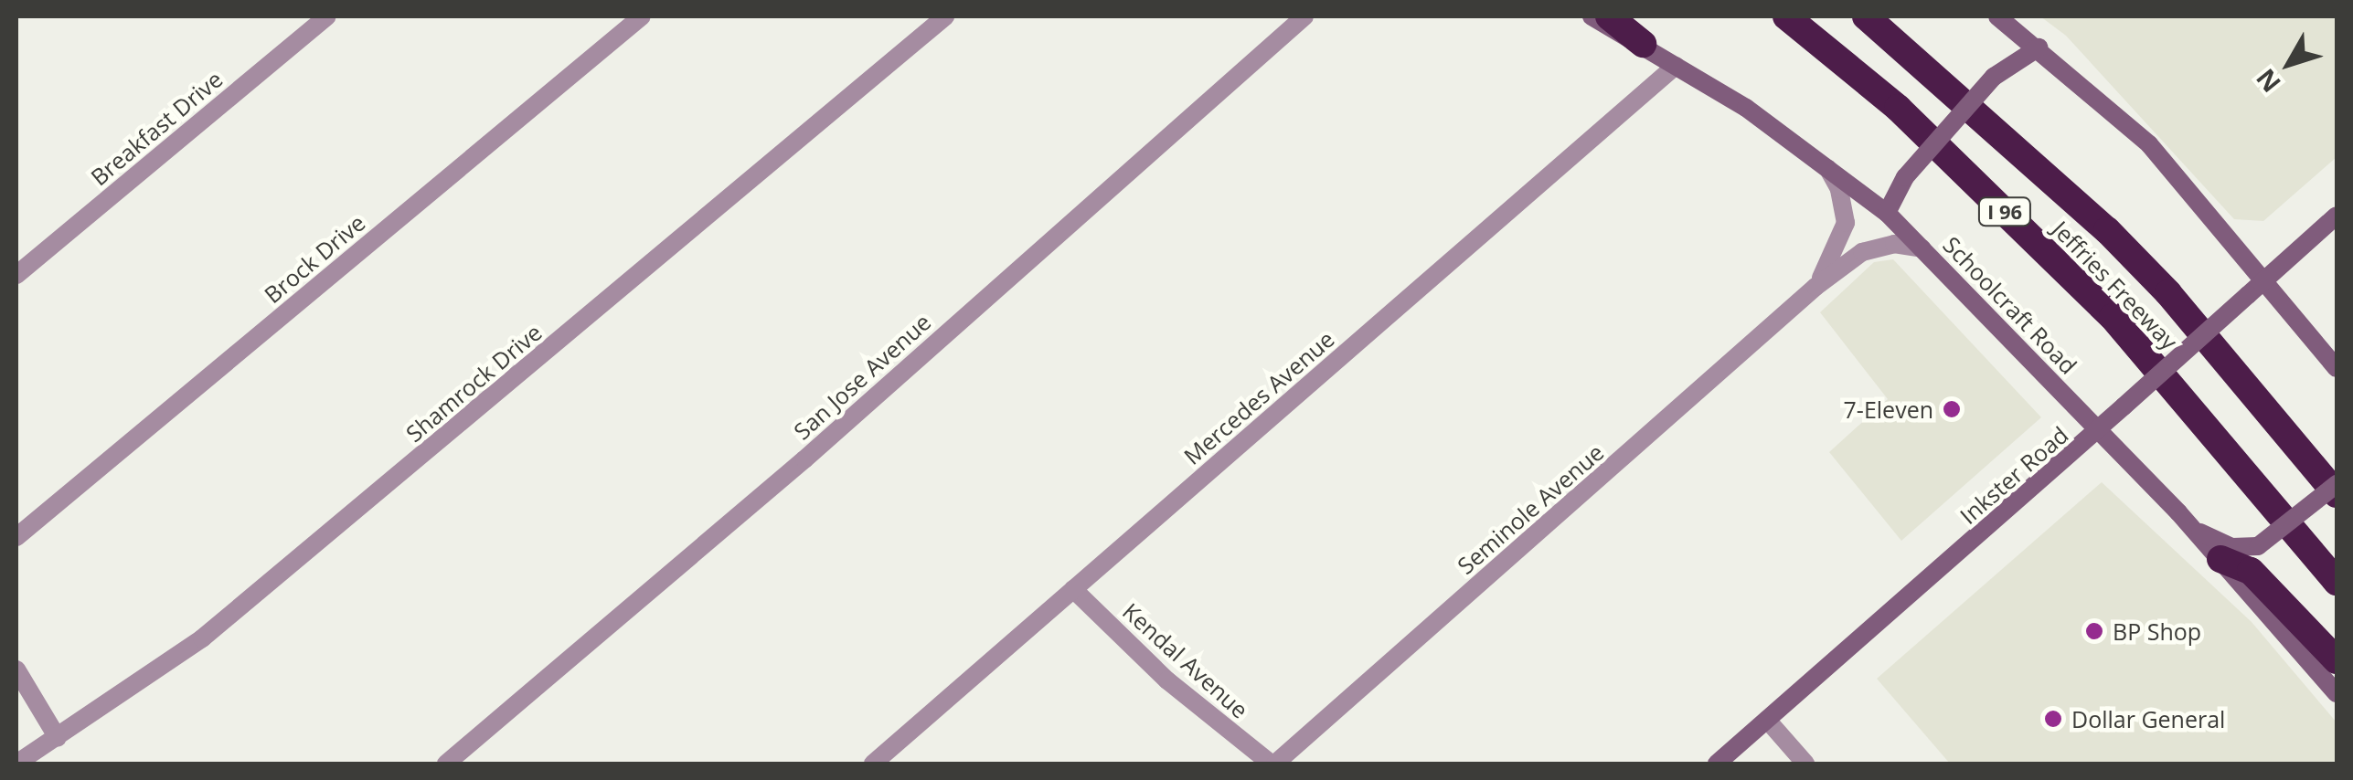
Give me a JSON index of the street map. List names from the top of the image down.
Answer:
{
  "streets": {
    "highway": ["I 96", "Jeffries Freeway"],
    "main road": ["Schoolcraft Road", "Inkster Road"],
    "street": [
      "Breakfast Drive",
      "Brock Drive",
      "San Jose Avenue",
      "Shamrock Drive",
      "Mercedes Avenue",
      "Seminole Avenue",
      "Kendal Avenue"
    ]
  },
  "crossings": [
    ["Schoolcraft Road", "Mercedes Avenue"],
    ["Schoolcraft Road", "Inkster Road"],
    ["Schoolcraft Road", "Seminole Avenue"],
    ["Mercedes Avenue", "Kendal Avenue"],
    ["Seminole Avenue", "Kendal Avenue"]
  ],
  "places": ["7-Eleven", "BP Shop", "Dollar General"],
  "north": "bottom left"
}
